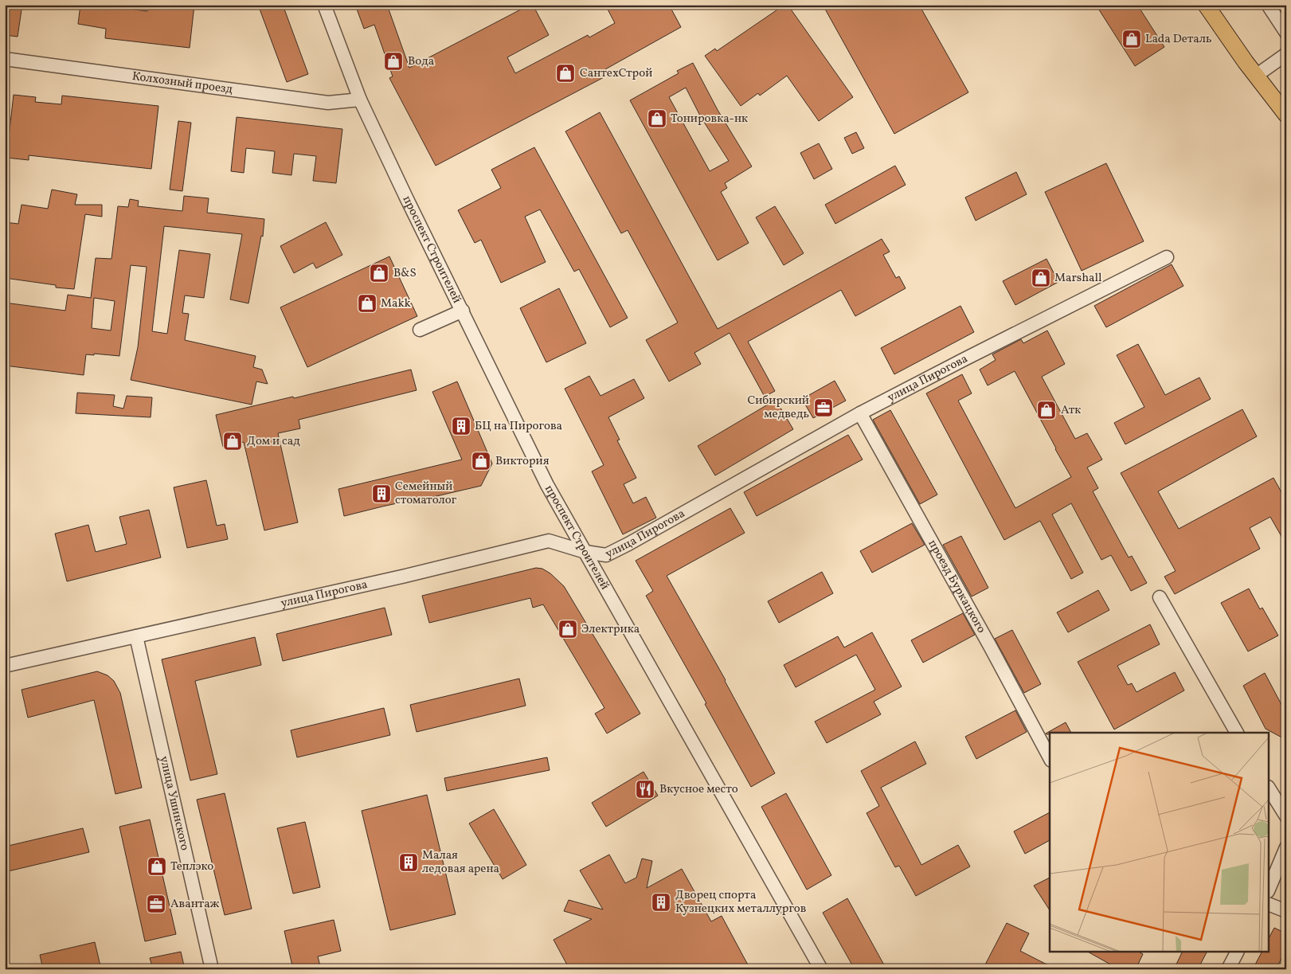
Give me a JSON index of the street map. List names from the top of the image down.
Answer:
{
  "streets": {
    "street": [
      "Колхозный проезд",
      "проспект Строителей",
      "улица Пирогова",
      "проезд Буркацкого",
      "улица Ушинского"
    ]
  },
  "crossings": [
    ["Колхозный проезд", "проспект Строителей"],
    ["проспект Строителей", "улица Пирогова"],
    ["улица Пирогова", "проезд Буркацкого"],
    ["улица Пирогова", "улица Ушинского"]
  ],
  "places": {
    "shop": [
      "Lada Dеталь",
      "Вода",
      "СантехСтрой",
      "Тонировка-нк",
      "B&S",
      "Marshall",
      "Makk",
      "Атк",
      "Дом и сад",
      "Виктория",
      "Электрика",
      "Теплэко"
    ],
    "office": ["Сибирский медведь", "Авантаж"],
    "building": [
      "БЦ на Пирогова",
      "Семейный стоматолог",
      "Малая ледовая арена",
      "Дворец спорта Кузнецких металлургов"
    ],
    "restaurant": ["Вкусное место"]
  }
}
